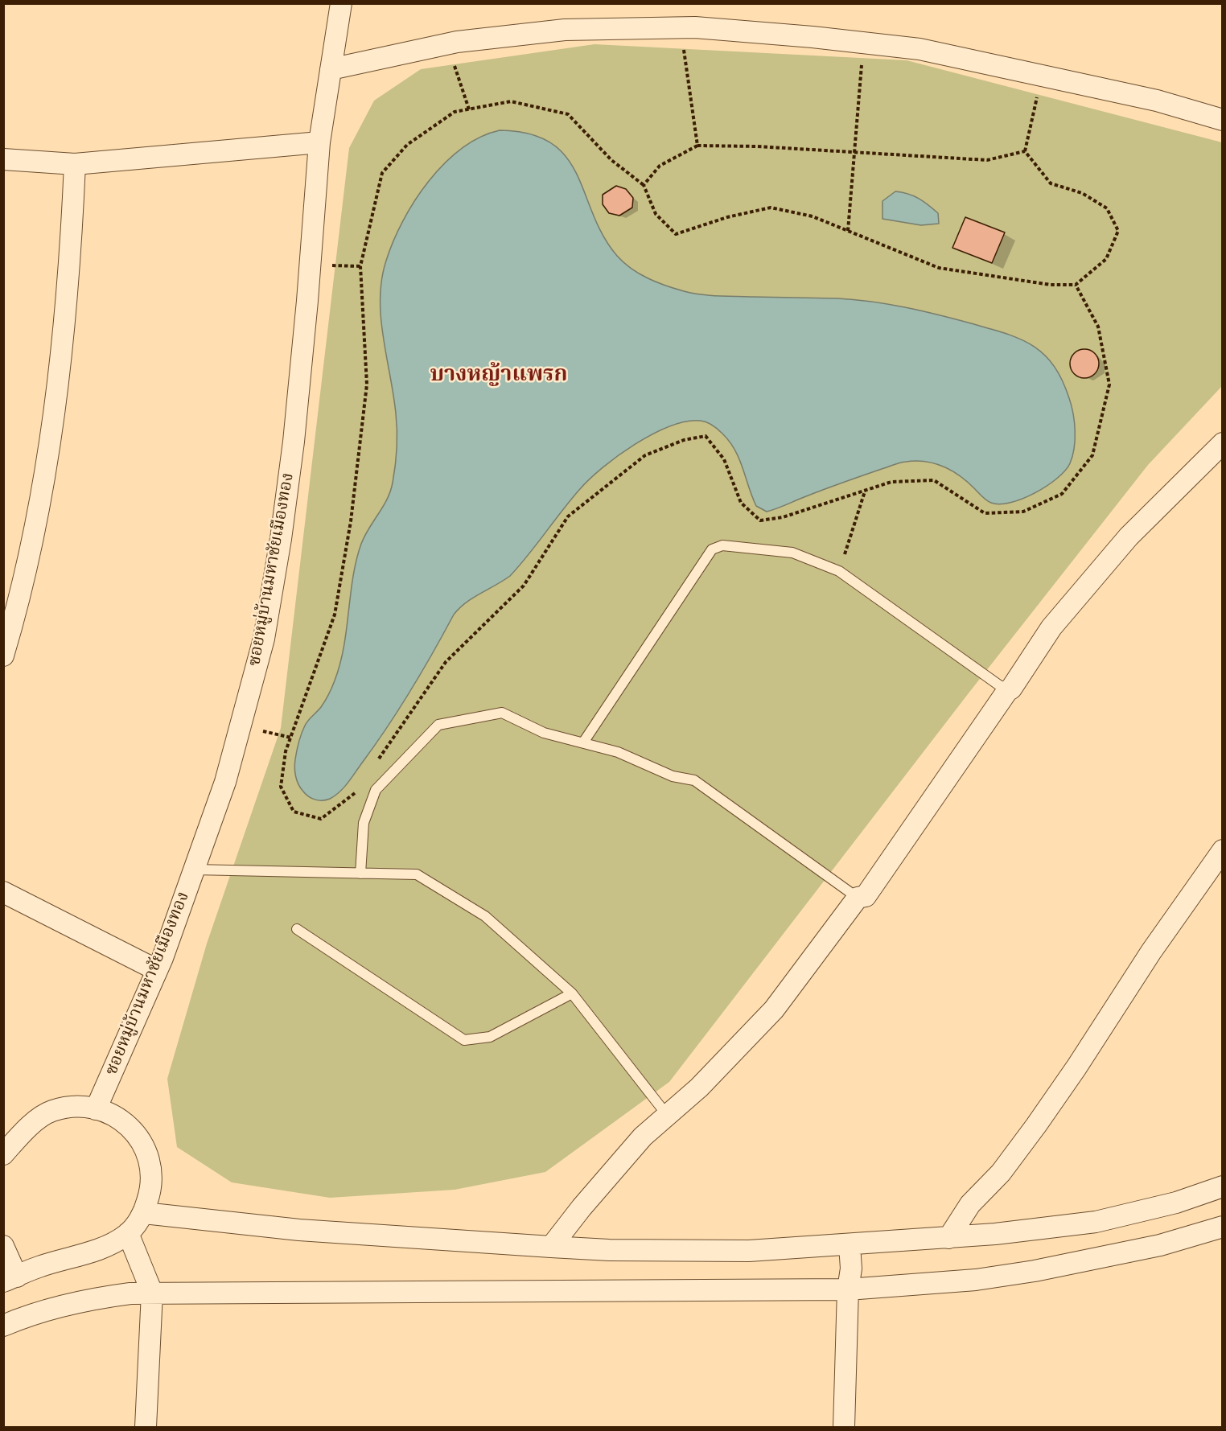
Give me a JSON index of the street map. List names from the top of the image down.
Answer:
{
  "streets": {
    "street": ["ซอยหมู่บ้านมหาชัยเมืองทอง"]
  },
  "districts": ["บางหญ้าแพรก"]
}
